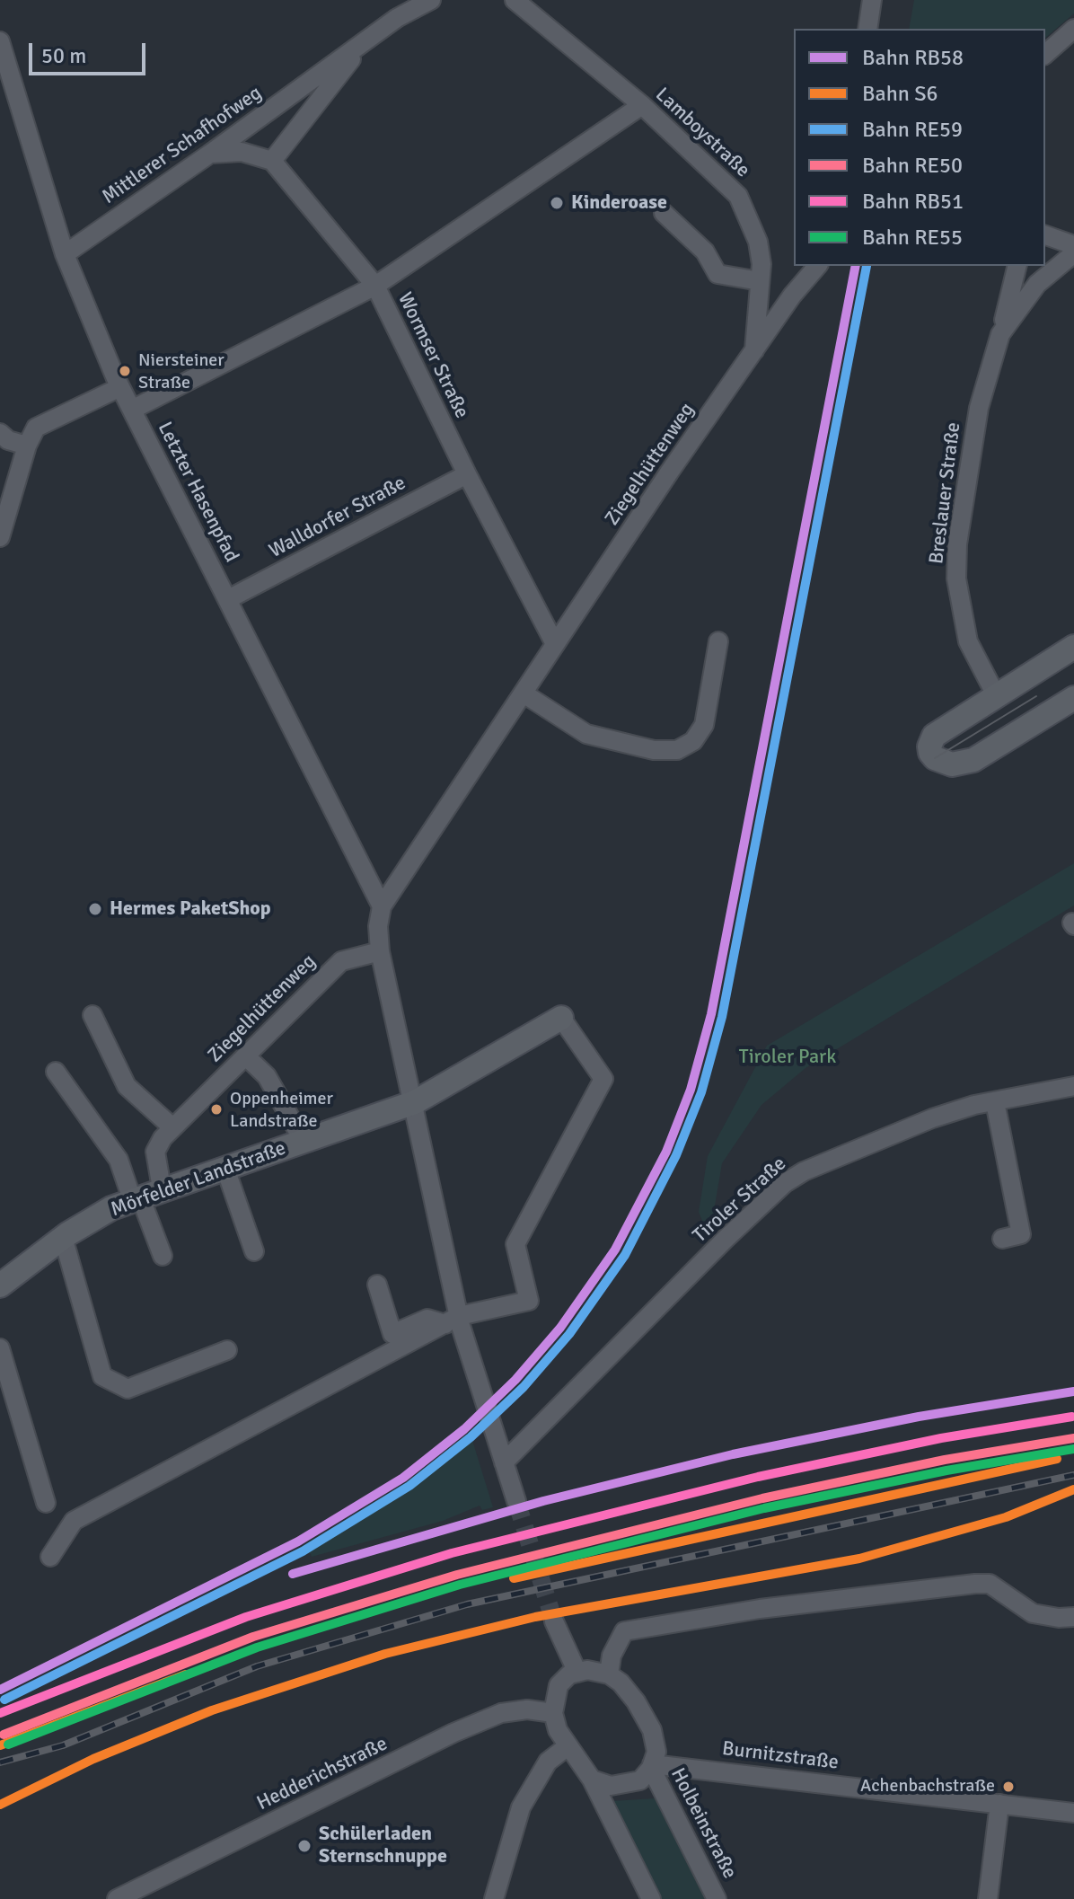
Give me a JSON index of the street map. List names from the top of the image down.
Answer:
{
  "streets": {
    "main road": ["Mörfelder Landstraße"],
    "street": [
      "Lamboystraße",
      "Mittlerer Schafhofweg",
      "Wormser Straße",
      "Ziegelhüttenweg",
      "Letzter Hasenpfad",
      "Breslauer Straße",
      "Walldorfer Straße",
      "Tiroler Straße",
      "Burnitzstraße",
      "Hedderichstraße",
      "Holbeinstraße"
    ]
  },
  "crossings": [
    ["Lamboystraße", "Ziegelhüttenweg"],
    ["Mittlerer Schafhofweg", "Wormser Straße"],
    ["Mittlerer Schafhofweg", "Letzter Hasenpfad"],
    ["Wormser Straße", "Ziegelhüttenweg"],
    ["Wormser Straße", "Walldorfer Straße"],
    ["Ziegelhüttenweg", "Letzter Hasenpfad"],
    ["Ziegelhüttenweg", "Mörfelder Landstraße"],
    ["Letzter Hasenpfad", "Walldorfer Straße"],
    ["Burnitzstraße", "Hedderichstraße"],
    ["Burnitzstraße", "Holbeinstraße"],
    ["Hedderichstraße", "Holbeinstraße"]
  ],
  "parks": ["Tiroler Park"],
  "places": [
    "Kinderoase",
    "Niersteiner Straße",
    "Hermes PaketShop",
    "Oppenheimer Landstraße",
    "Achenbachstraße",
    "Schülerladen Sternschnuppe"
  ],
  "lines": [
    "rail line RB58",
    "rail line RE59",
    "rail line RB51",
    "rail line RE50",
    "rail line RE55",
    "rail line S6"
  ],
  "legend": [
    "Bahn RB58",
    "Bahn S6",
    "Bahn RE59",
    "Bahn RE50",
    "Bahn RB51",
    "Bahn RE55"
  ],
  "scale_bar": "50 m"
}
